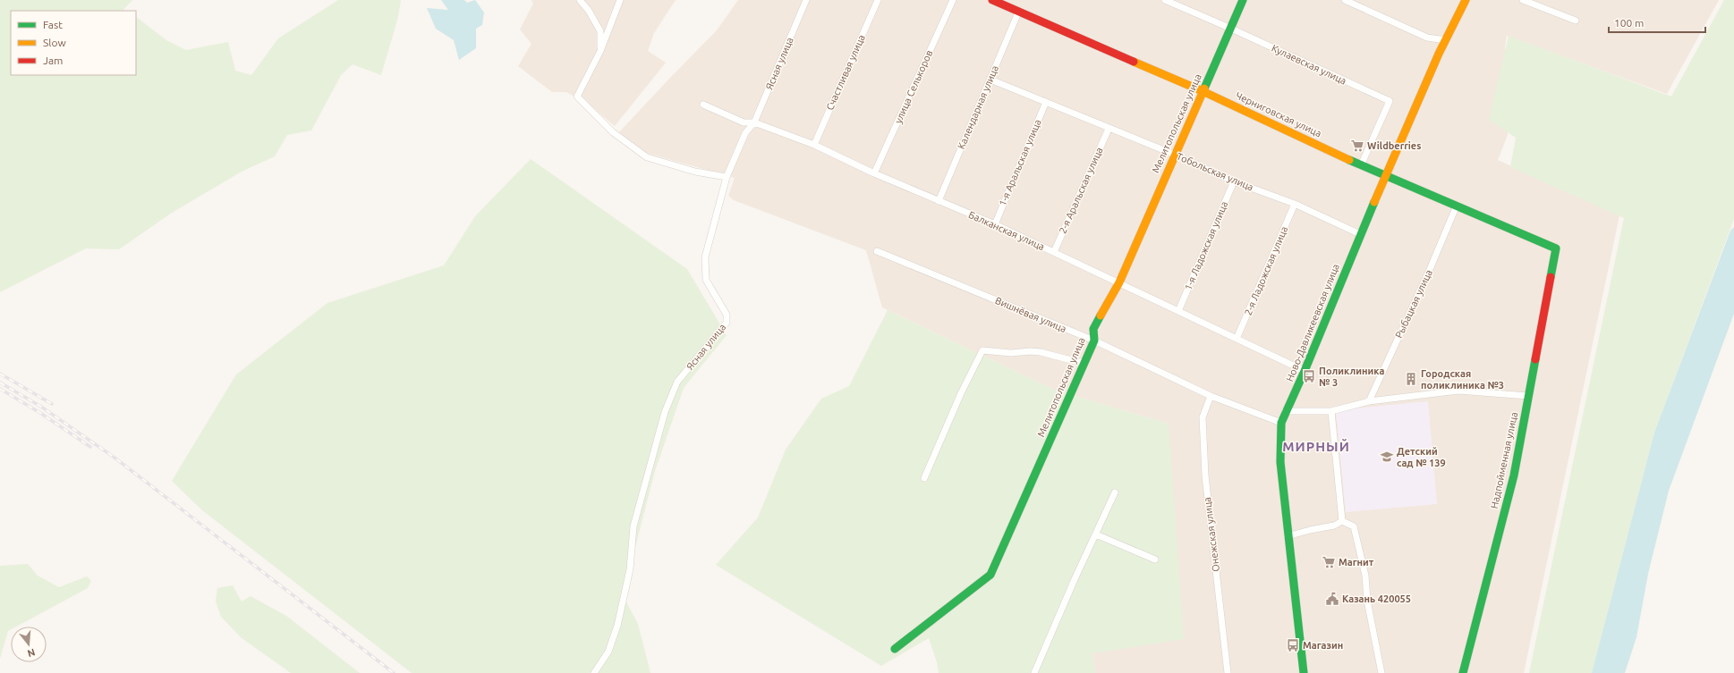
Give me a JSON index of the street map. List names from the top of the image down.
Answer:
{
  "streets": {
    "street": [
      "Ясная улица",
      "Кулаевская улица",
      "Счастливая улица",
      "улица Селькоров",
      "Календарная улица",
      "Черниговская улица",
      "Мелитопольская улица",
      "1-я Аральская улица",
      "Тобольская улица",
      "2-я Аральская улица",
      "Балканская улица",
      "1-я Ладожская улица",
      "2-я Ладожская улица",
      "Рыбацкая улица",
      "Вишнёвая улица",
      "Ново-Давликеевская улица",
      "Надпойменная улица",
      "Онежская улица"
    ]
  },
  "crossings": [
    ["Ясная улица", "Балканская улица"],
    ["Кулаевская улица", "Черниговская улица"],
    ["Кулаевская улица", "Мелитопольская улица"],
    ["Счастливая улица", "Балканская улица"],
    ["улица Селькоров", "Балканская улица"],
    ["Календарная улица", "Черниговская улица"],
    ["Календарная улица", "Тобольская улица"],
    ["Календарная улица", "Балканская улица"],
    ["Черниговская улица", "Мелитопольская улица"],
    ["Черниговская улица", "Рыбацкая улица"],
    ["Черниговская улица", "Ново-Давликеевская улица"],
    ["Черниговская улица", "Надпойменная улица"],
    ["Мелитопольская улица", "Тобольская улица"],
    ["Мелитопольская улица", "Балканская улица"],
    ["Мелитопольская улица", "Вишнёвая улица"],
    ["1-я Аральская улица", "Тобольская улица"],
    ["1-я Аральская улица", "Балканская улица"],
    ["Тобольская улица", "2-я Аральская улица"],
    ["Тобольская улица", "1-я Ладожская улица"],
    ["Тобольская улица", "2-я Ладожская улица"],
    ["Тобольская улица", "Ново-Давликеевская улица"],
    ["2-я Аральская улица", "Балканская улица"],
    ["Балканская улица", "1-я Ладожская улица"],
    ["Балканская улица", "2-я Ладожская улица"],
    ["Балканская улица", "Ново-Давликеевская улица"],
    ["Вишнёвая улица", "Ново-Давликеевская улица"],
    ["Вишнёвая улица", "Онежская улица"]
  ],
  "districts": ["МИРНЫЙ"],
  "places": {
    "supermarket": ["Wildberries", "Магнит"],
    "bus stop": ["Поликлиника № 3", "Магазин"],
    "building": ["Городская поликлиника №3"],
    "school or university": ["Детский сад № 139"],
    "public building": ["Казань 420055"]
  },
  "legend": ["Fast", "Slow", "Jam"],
  "scale_bar": "100 m",
  "north": "bottom"
}
